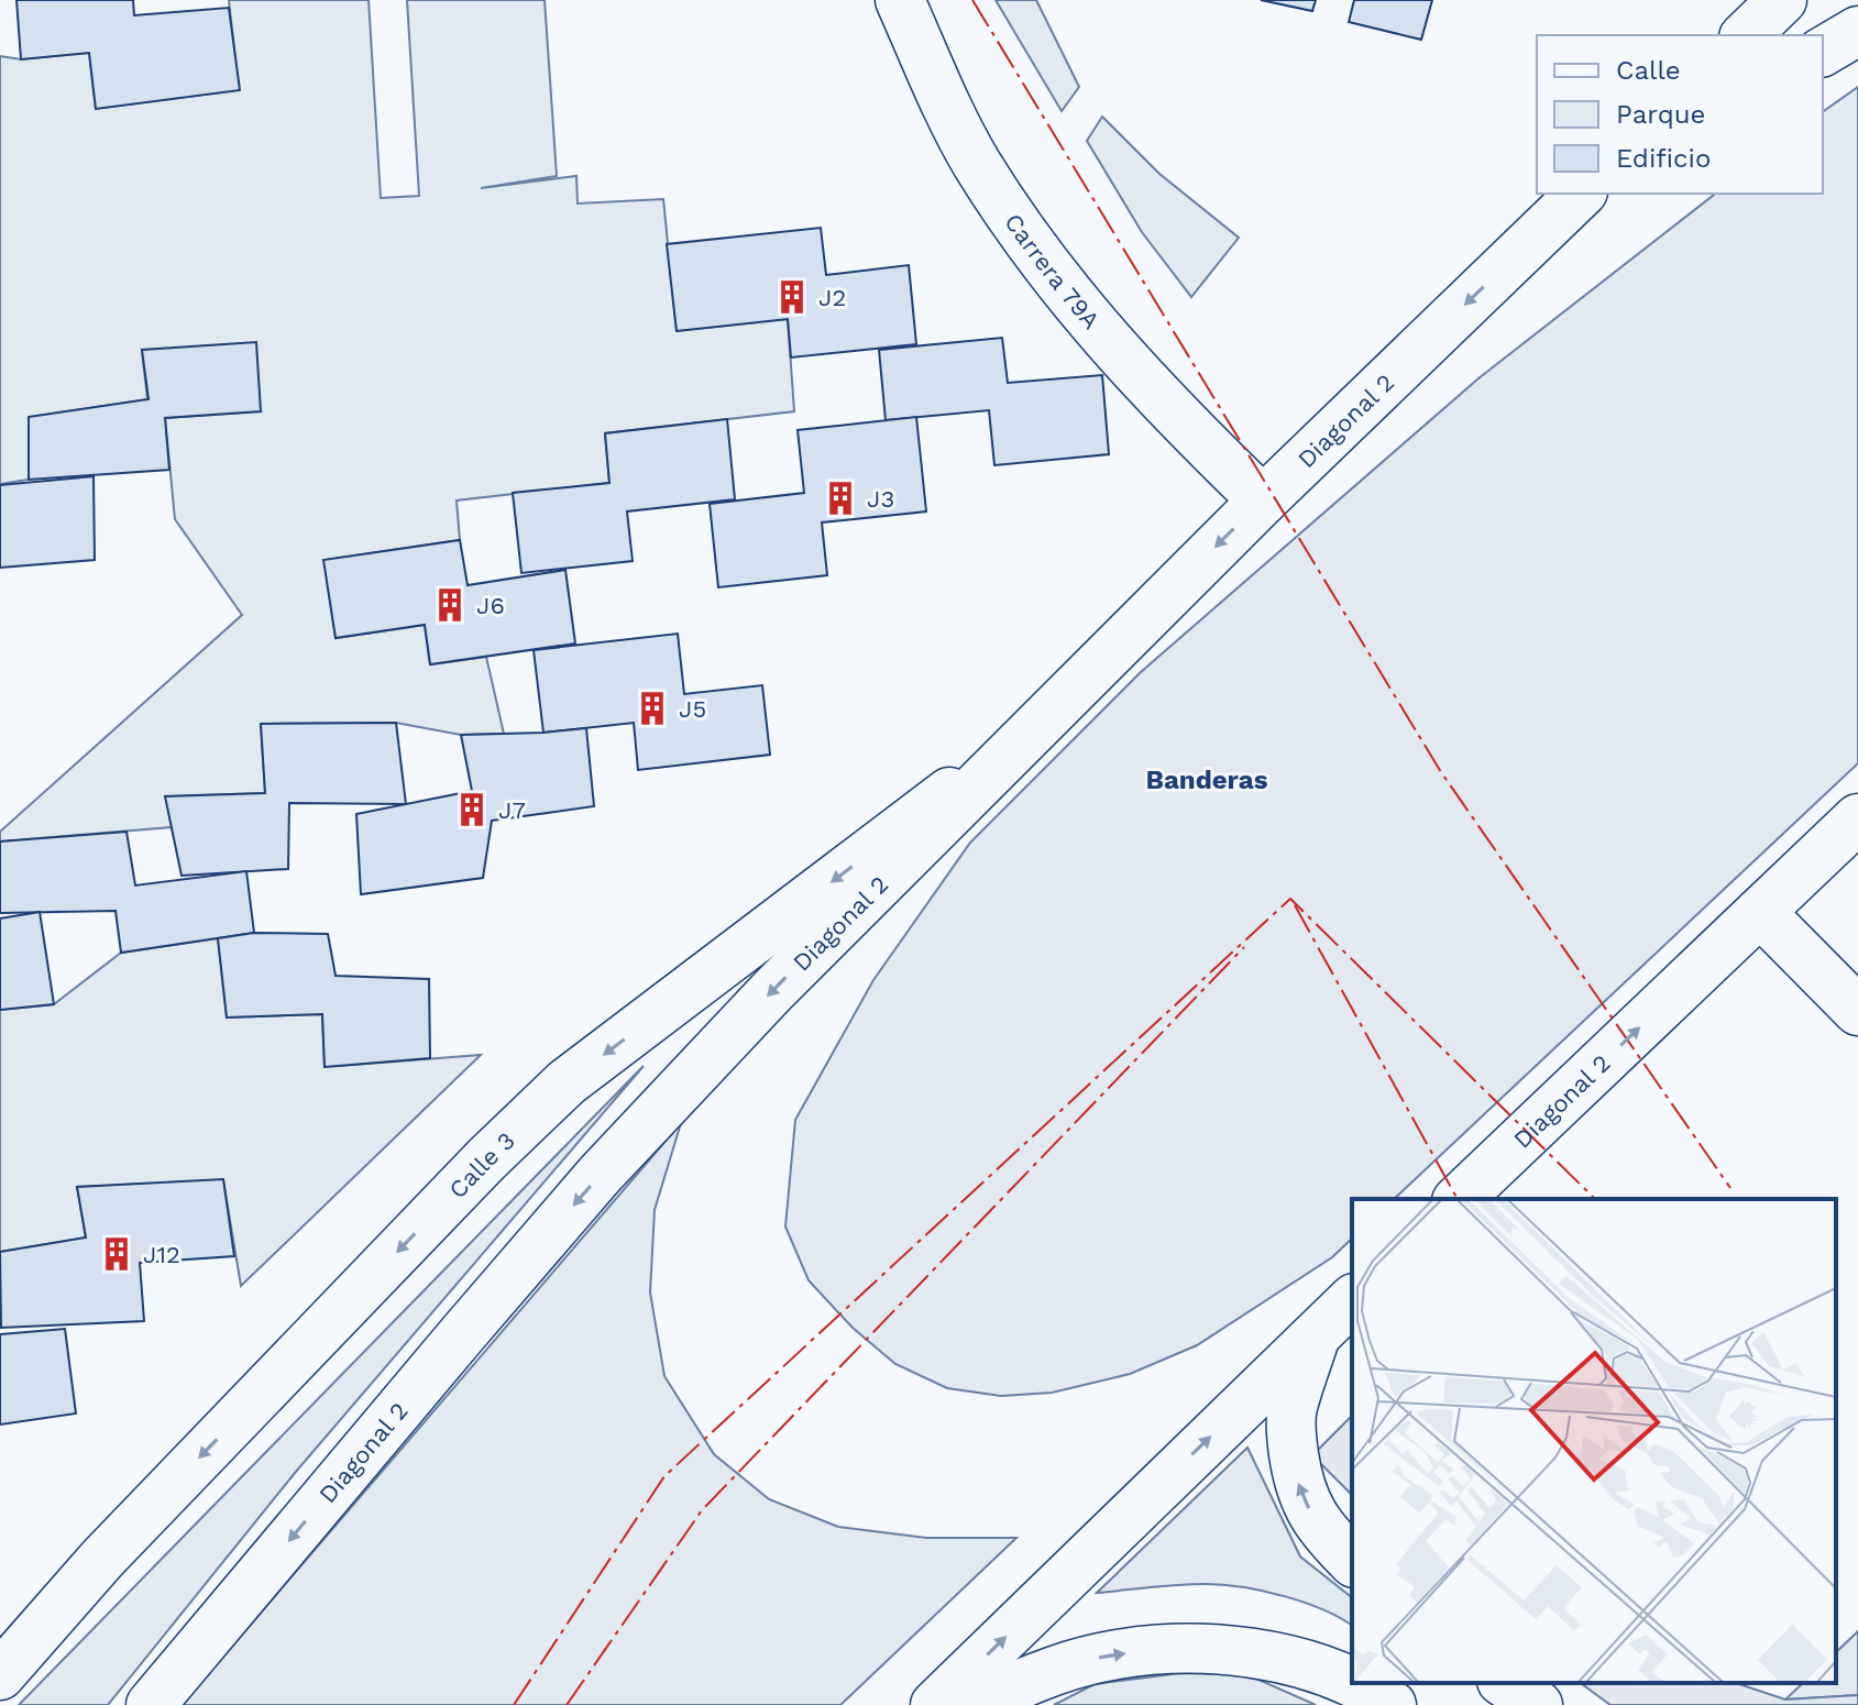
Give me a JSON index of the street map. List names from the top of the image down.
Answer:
{
  "streets": {
    "main road": ["Carrera 79A", "Diagonal 2", "Calle 3"]
  },
  "crossings": [
    ["Carrera 79A", "Diagonal 2"],
    ["Diagonal 2", "Calle 3"]
  ],
  "one_way": ["Calle 3"],
  "districts": ["Banderas"],
  "places": {
    "building": [
      "J2",
      "J3",
      "J6",
      "J5",
      "J7",
      "J12"
    ]
  },
  "legend": ["Calle", "Parque", "Edificio"]
}
